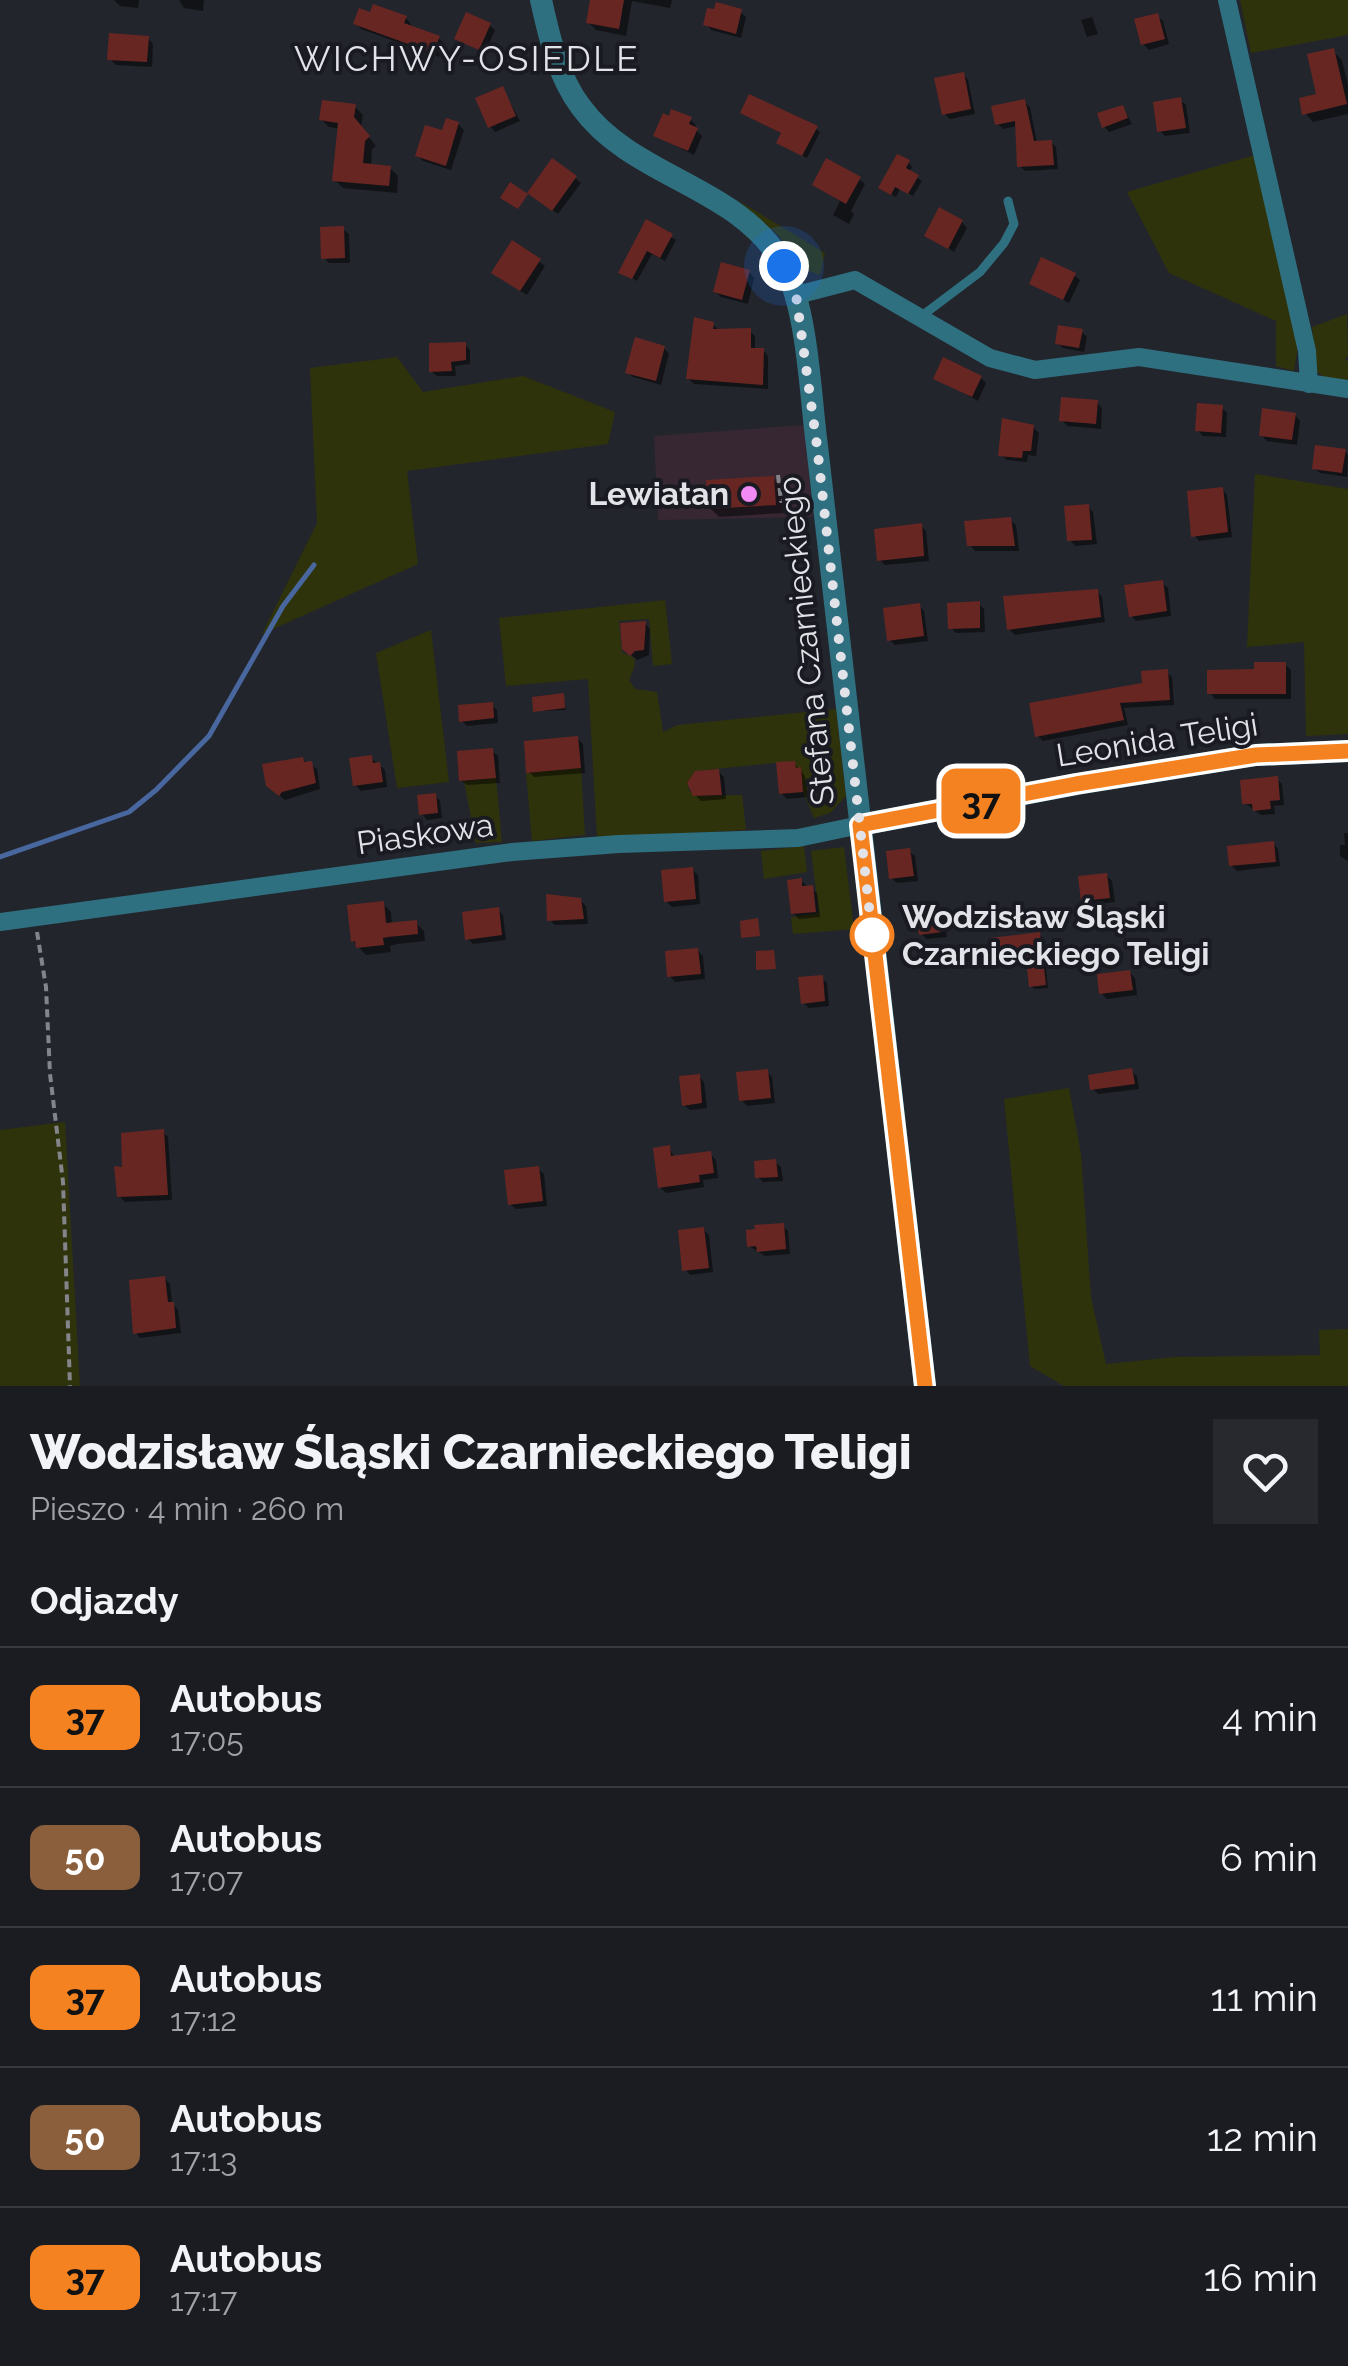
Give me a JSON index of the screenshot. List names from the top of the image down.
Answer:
{
  "streets": {
    "street": ["Stefana Czarnieckiego", "Leonida Teligi", "Piaskowa"]
  },
  "crossings": [
    ["Stefana Czarnieckiego", "Leonida Teligi"],
    ["Stefana Czarnieckiego", "Piaskowa"],
    ["Leonida Teligi", "Piaskowa"]
  ],
  "districts": ["WICHWY-OSIEDLE"],
  "places": ["Lewiatan", "Wodzisław Śląski Czarnieckiego Teligi"],
  "lines": ["bus line 37"],
  "page": {
    "on_map": "37",
    "heading": [
      ["Wodzisław Śląski Czarnieckiego Teligi", "Pieszo · 4 min · 260 m"],
      "Odjazdy"
    ],
    "list": [
      {
        "mark": "37",
        "name": "Autobus",
        "note": "17:05",
        "value": "4 min"
      },
      {
        "mark": "50",
        "name": "Autobus",
        "note": "17:07",
        "value": "6 min"
      },
      {
        "mark": "37",
        "name": "Autobus",
        "note": "17:12",
        "value": "11 min"
      },
      {
        "mark": "50",
        "name": "Autobus",
        "note": "17:13",
        "value": "12 min"
      },
      {
        "mark": "37",
        "name": "Autobus",
        "note": "17:17",
        "value": "16 min"
      }
    ]
  }
}
